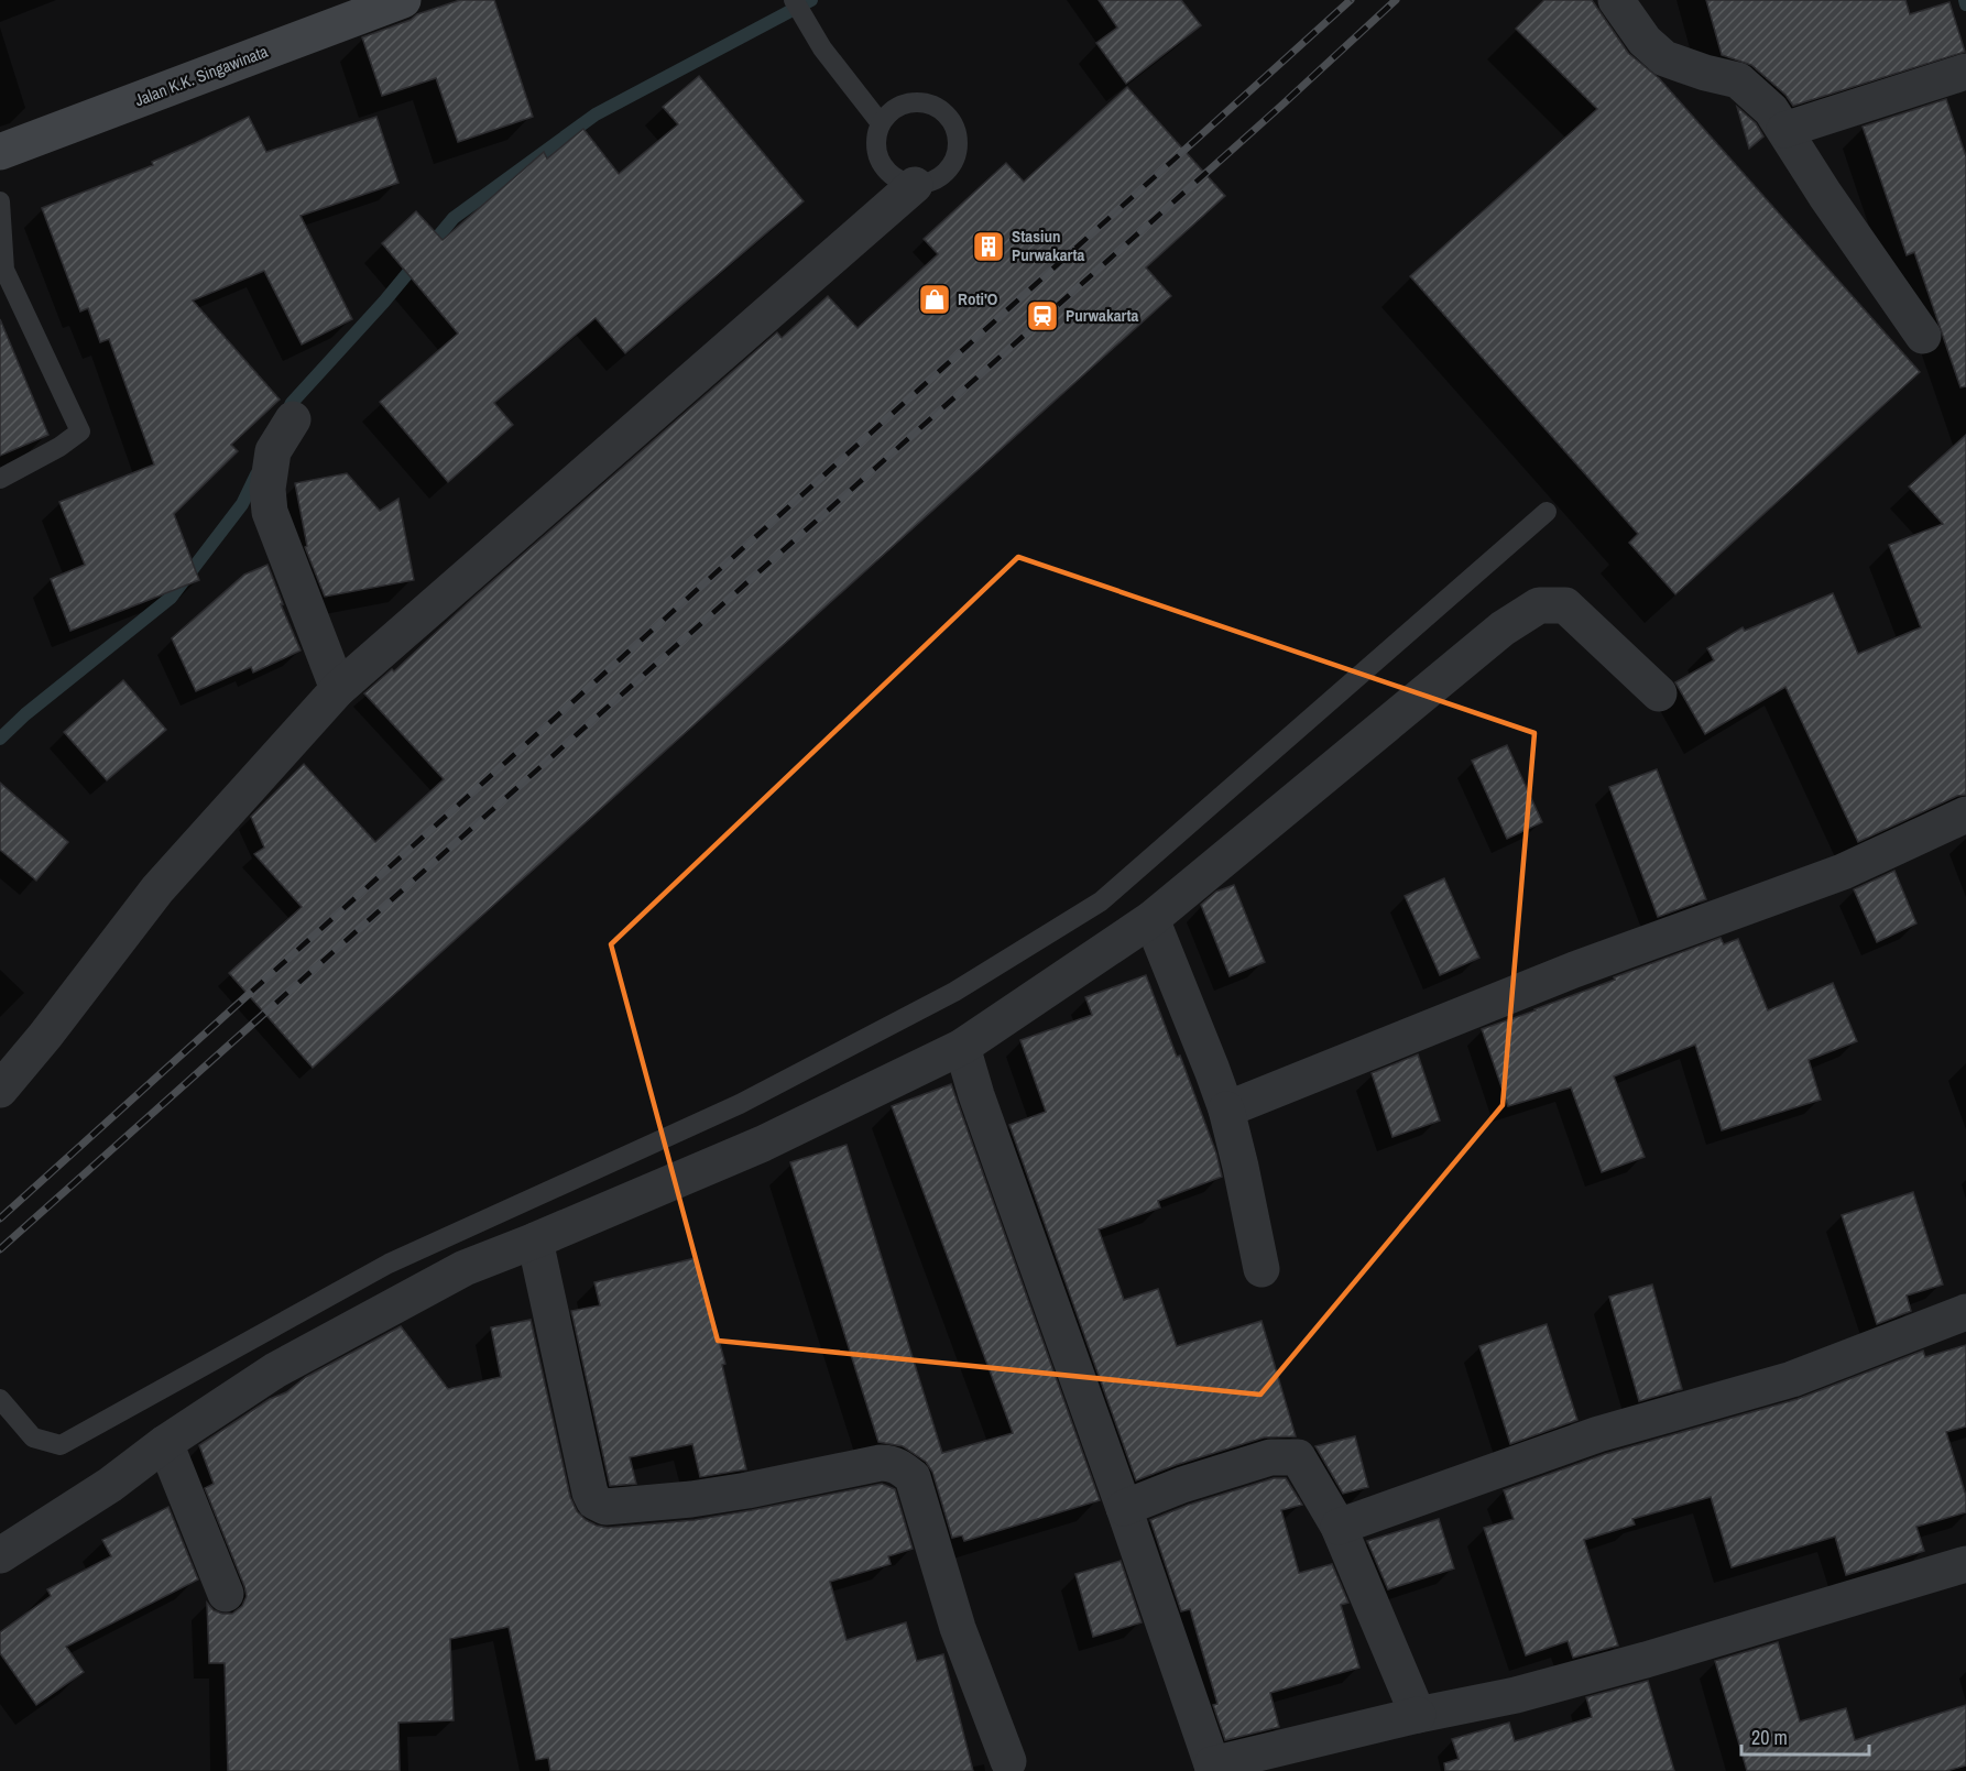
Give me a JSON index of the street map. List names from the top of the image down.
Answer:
{
  "streets": {
    "street": ["Jalan K.K. Singawinata"]
  },
  "places": {
    "building": ["Stasiun Purwakarta"],
    "shop": ["Roti'O"],
    "station": ["Purwakarta"]
  },
  "scale_bar": "20 m"
}
